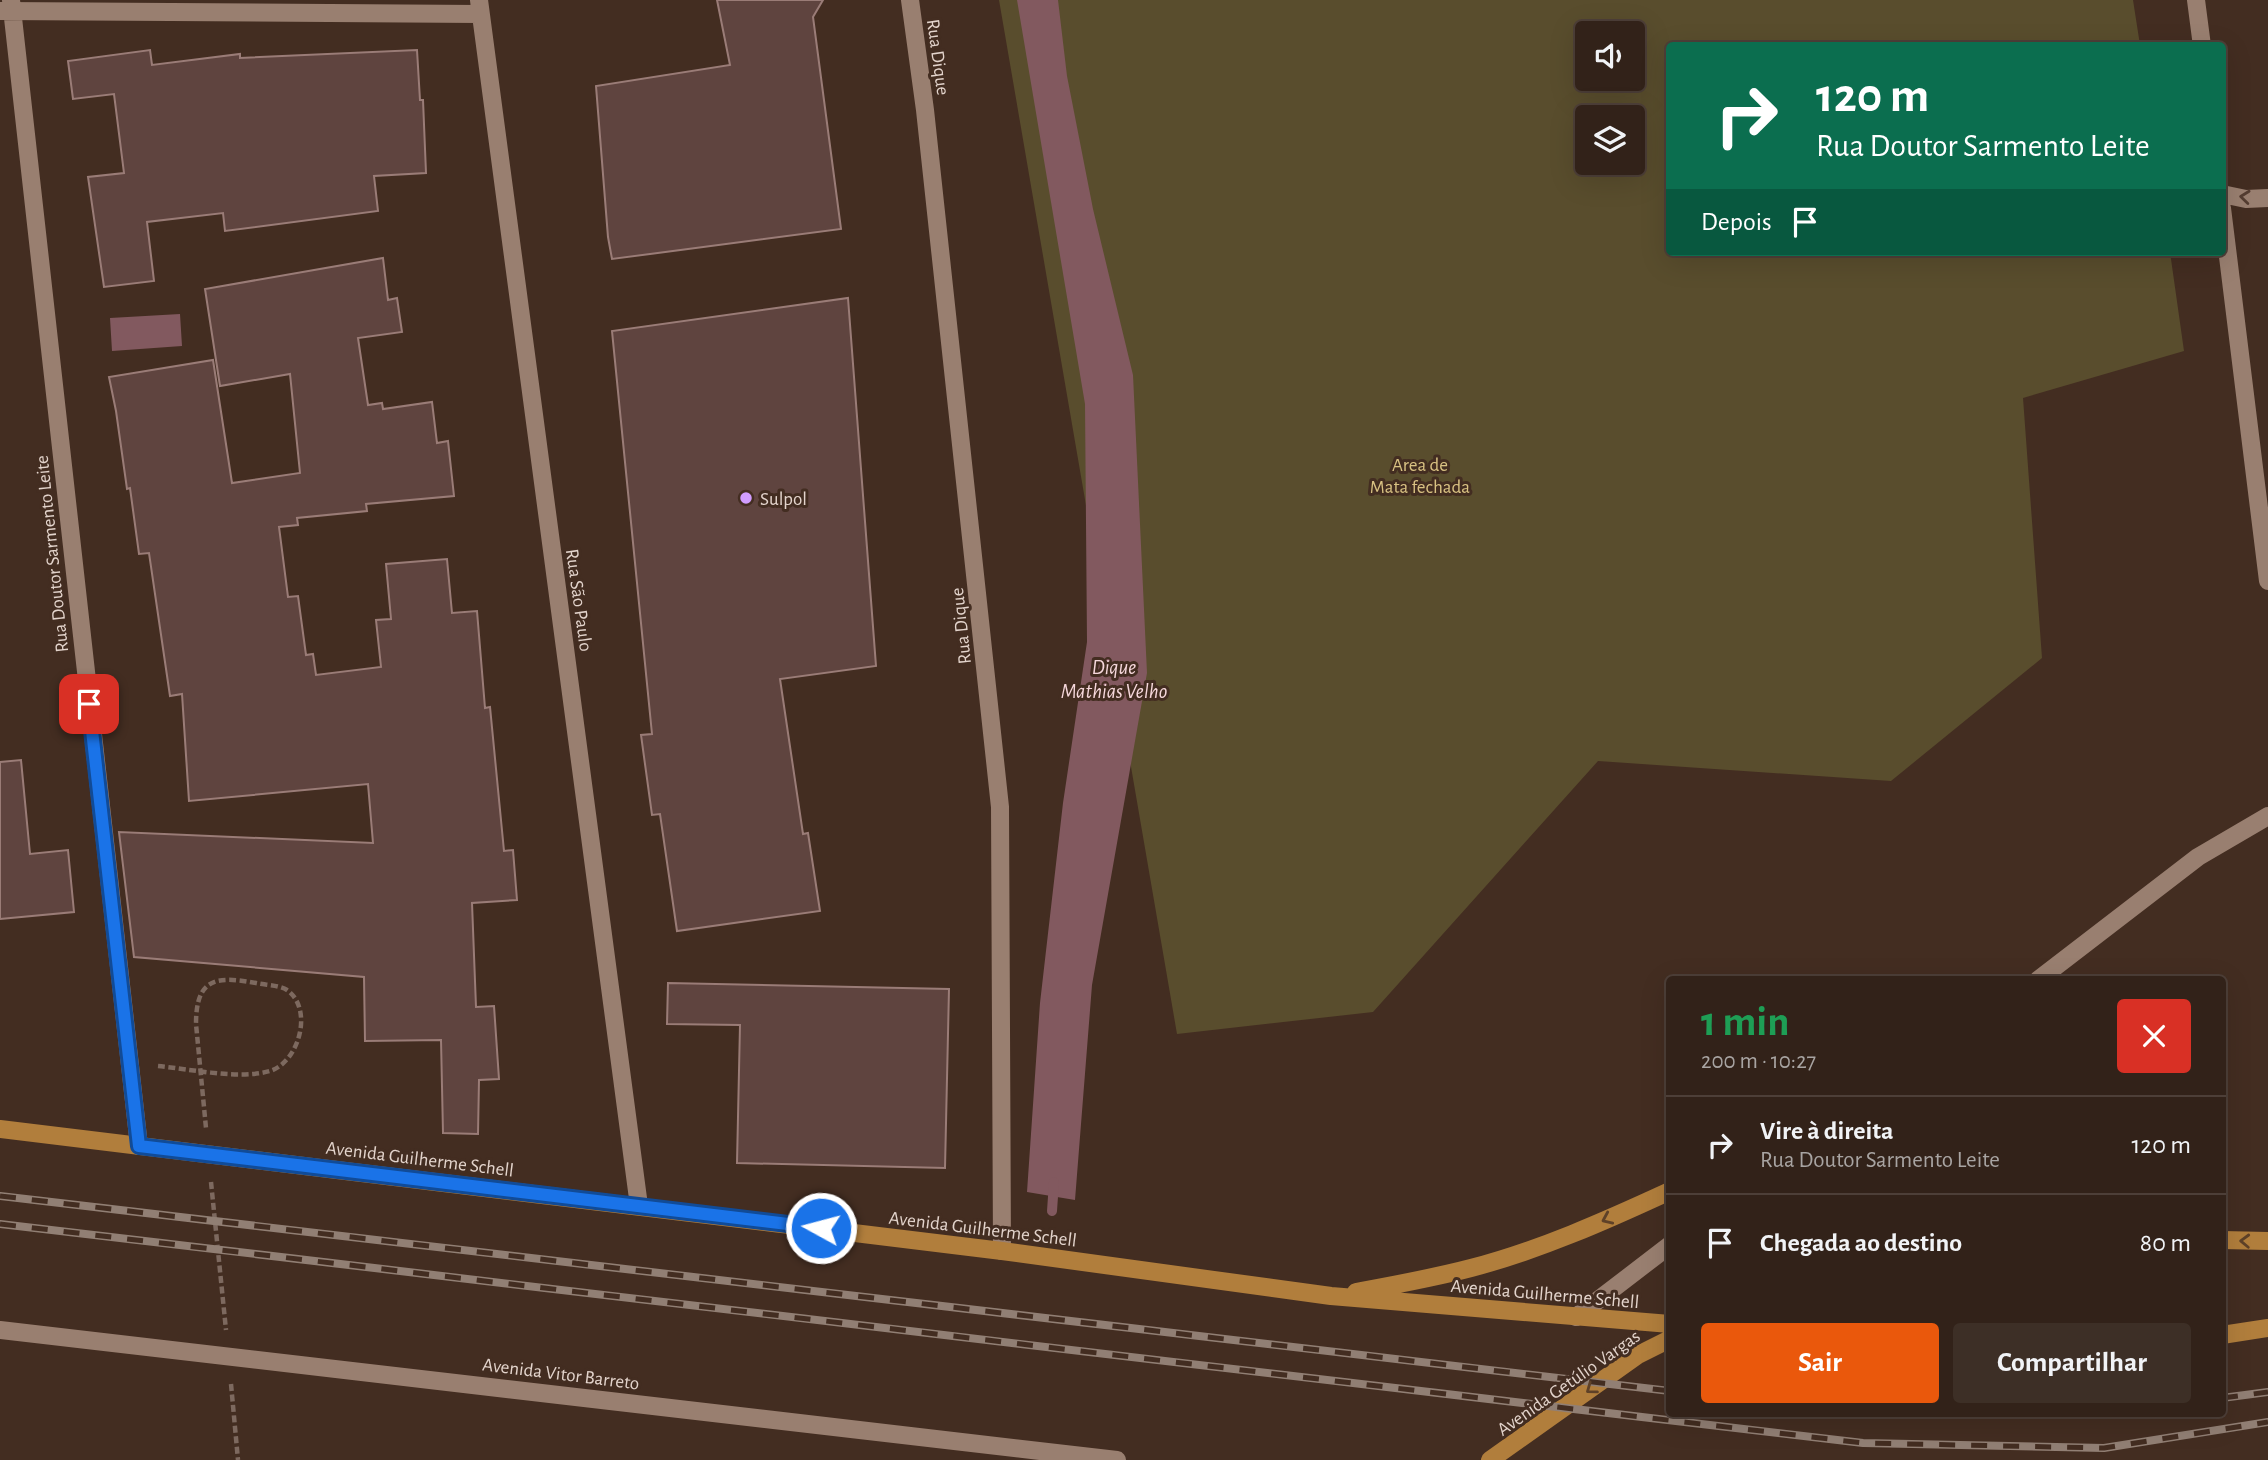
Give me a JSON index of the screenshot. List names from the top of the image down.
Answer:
{
  "streets": {
    "main road": ["Avenida Guilherme Schell", "Avenida Getúlio Vargas"],
    "street": [
      "Rua Dique",
      "Rua Doutor Sarmento Leite",
      "Rua São Paulo",
      "Avenida Vitor Barreto"
    ]
  },
  "crossings": [
    ["Rua Dique", "Avenida Guilherme Schell"],
    ["Rua Doutor Sarmento Leite", "Avenida Guilherme Schell"],
    ["Rua São Paulo", "Avenida Guilherme Schell"]
  ],
  "water": ["Dique Mathias Velho"],
  "parks": ["Area de Mata fechada"],
  "places": ["Sulpol"],
  "page": {
    "turn": ["120 m", "Rua Doutor Sarmento Leite"],
    "then": "Depois",
    "heading": ["1 min", "200 m · 10:27"],
    "list": [
      {
        "name": "Vire à direita",
        "note": "Rua Doutor Sarmento Leite",
        "value": "120 m"
      },
      {
        "name": "Chegada ao destino",
        "value": "80 m"
      }
    ],
    "buttons": ["Sair", "Compartilhar"]
  }
}
